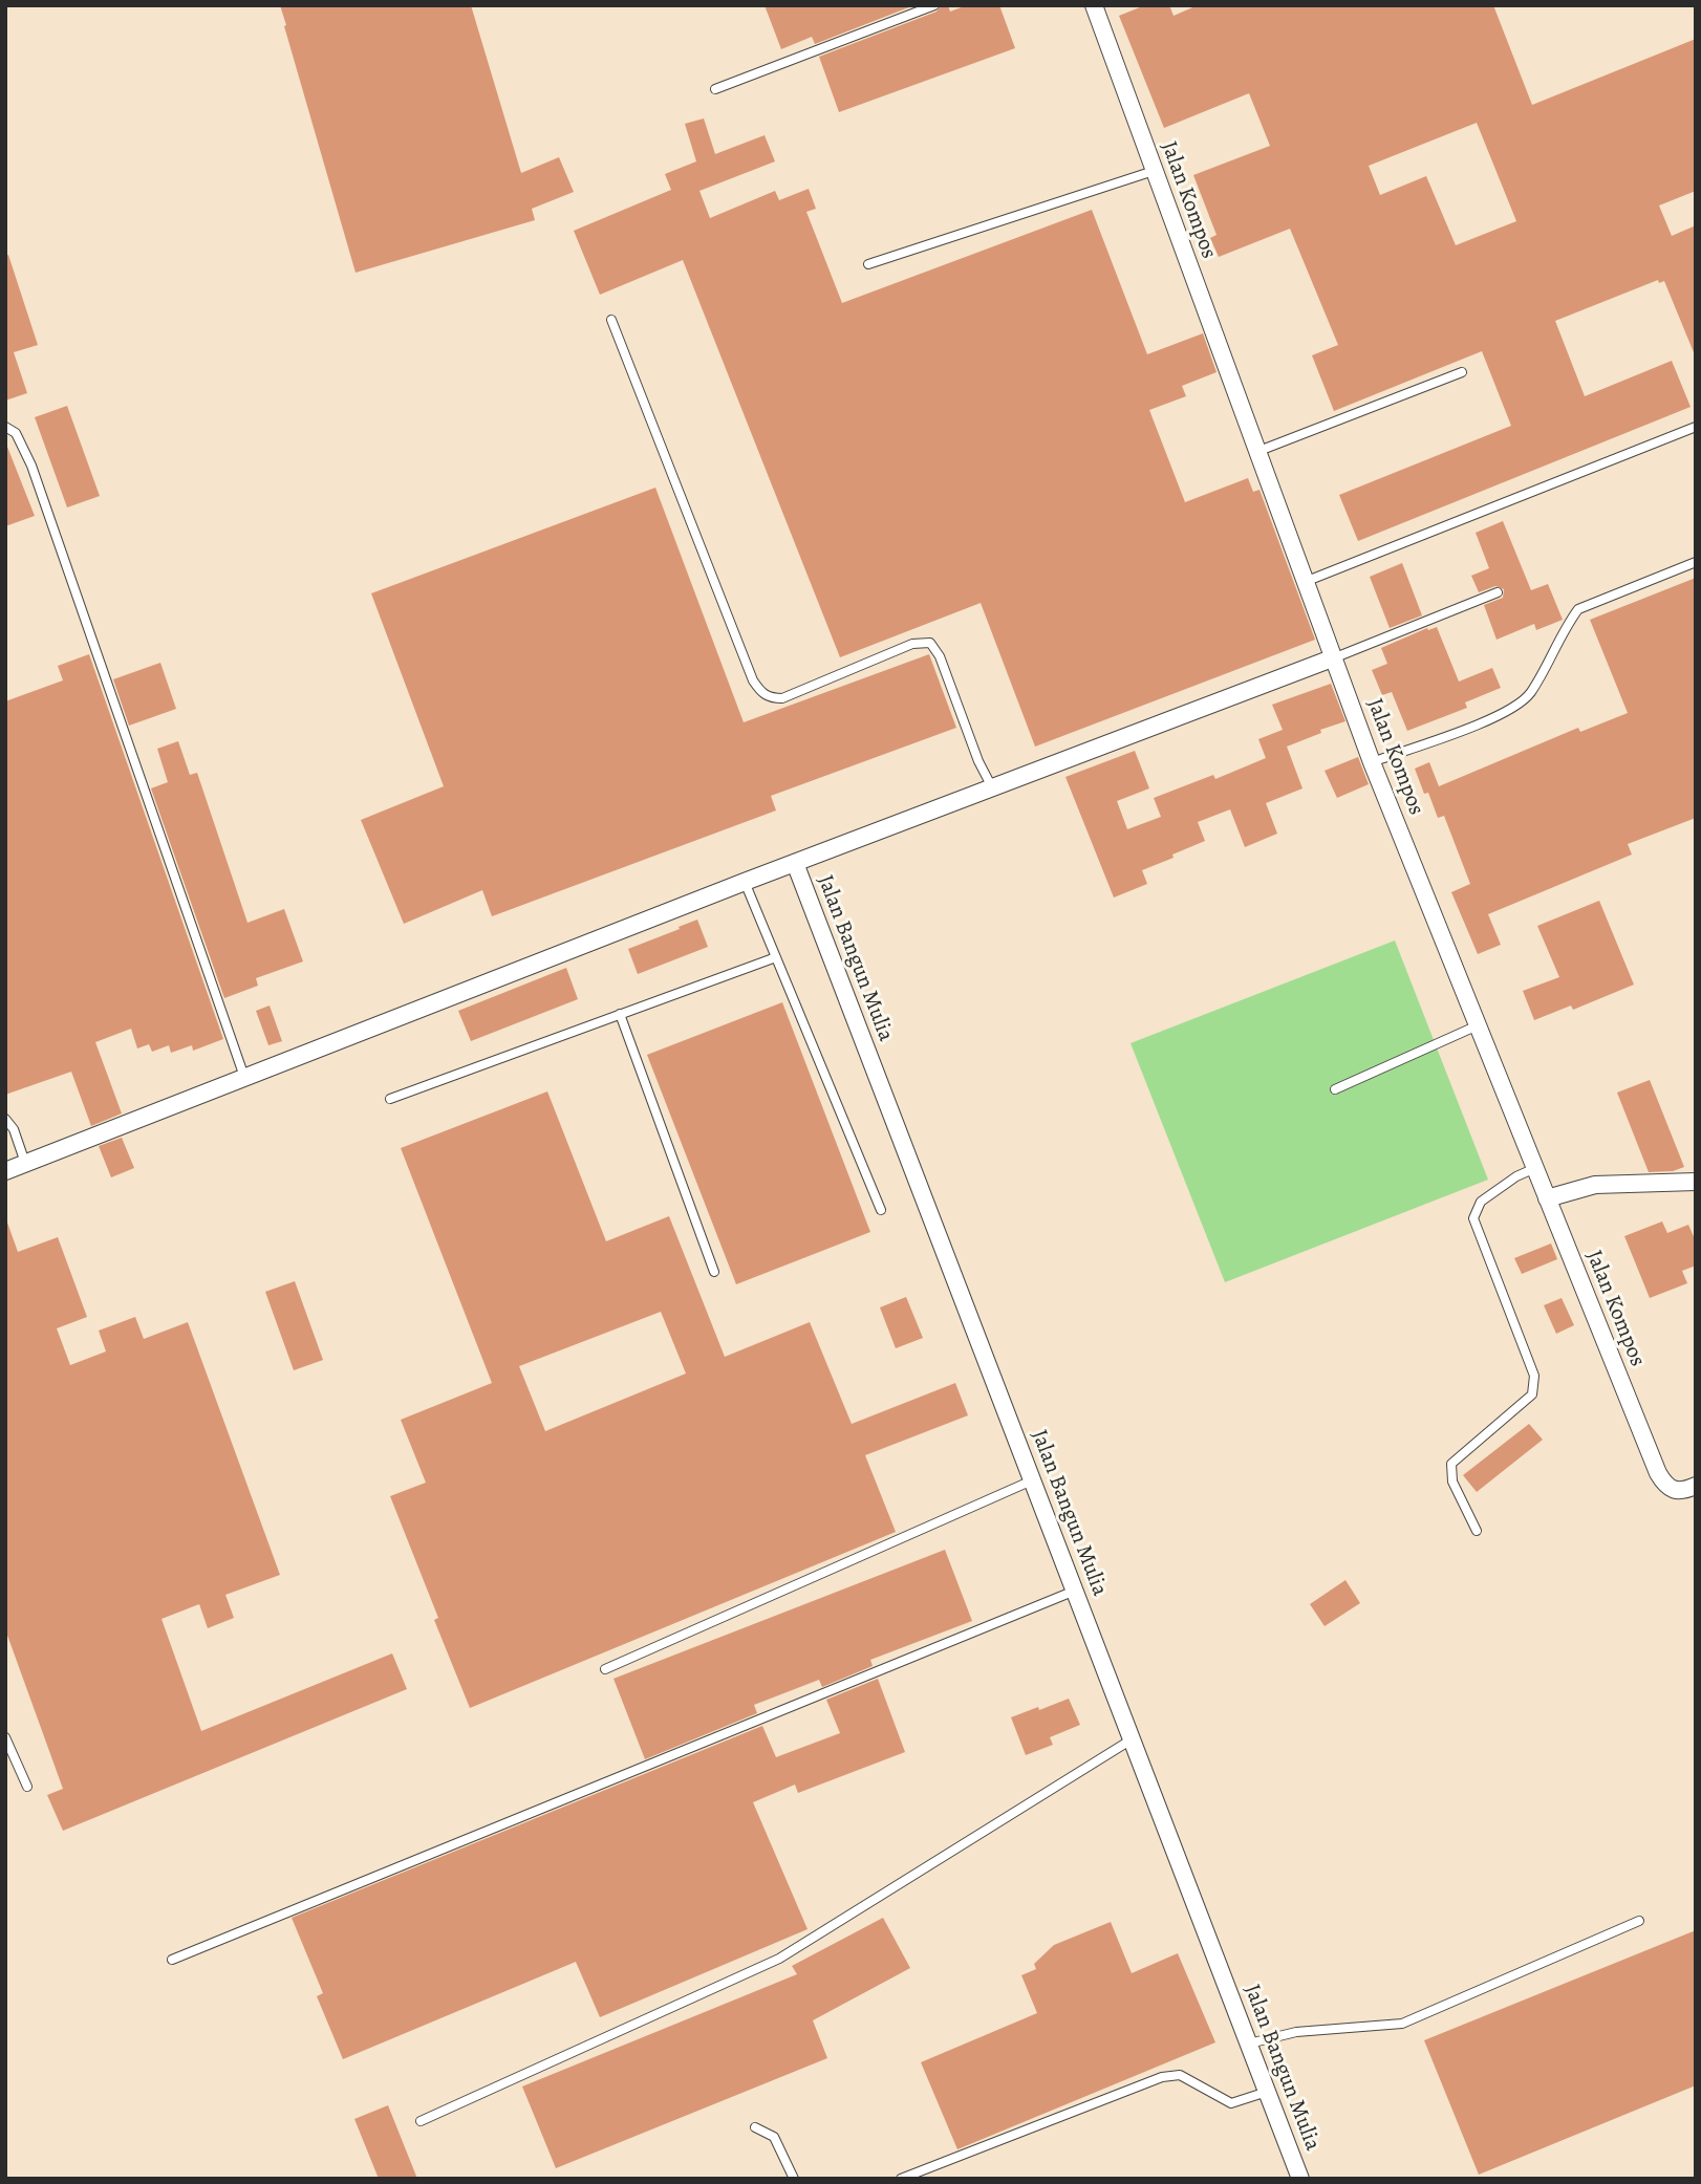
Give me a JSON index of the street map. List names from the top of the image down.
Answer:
{
  "streets": {
    "street": ["Jalan Kompos", "Jalan Bangun Mulia"]
  }
}
